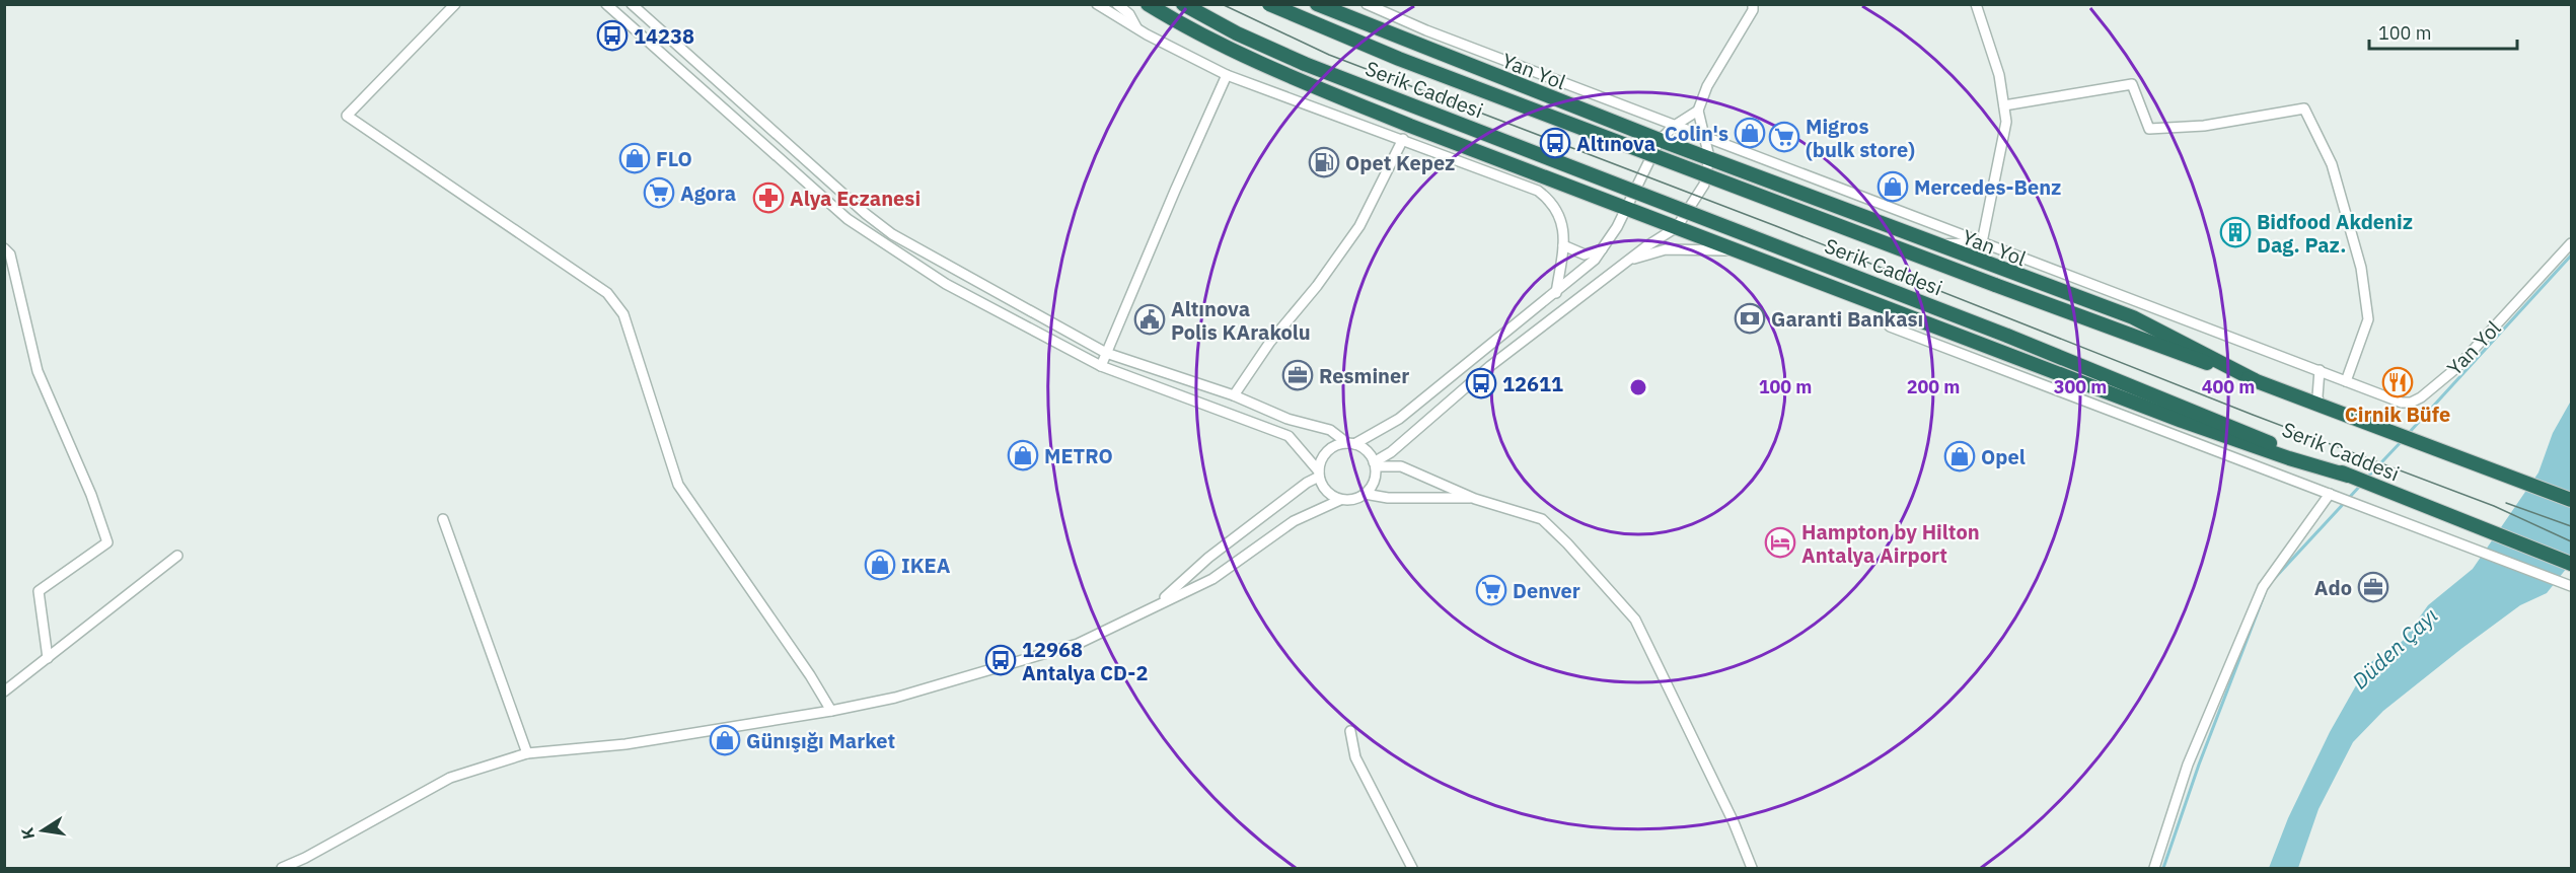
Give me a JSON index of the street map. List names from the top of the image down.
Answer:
{
  "streets": {
    "highway": ["Serik Caddesi"],
    "street": ["Yan Yol"]
  },
  "water": ["Düden Çayı"],
  "places": {
    "bus stop": [
      "14238",
      "Altınova",
      "12611",
      "12968 Antalya CD-2"
    ],
    "shop": [
      "Colin's",
      "FLO",
      "Mercedes-Benz",
      "METRO",
      "Opel",
      "IKEA",
      "Günışığı Market"
    ],
    "supermarket": ["Migros (bulk store)", "Agora", "Denver"],
    "fuel station": ["Opet Kepez"],
    "pharmacy": ["Alya Eczanesi"],
    "building": ["Bidfood Akdeniz Dag. Paz."],
    "bank": ["Garanti Bankası"],
    "public building": ["Altınova Polis KArakolu"],
    "office": ["Resminer", "Ado"],
    "restaurant": ["Cirnik Büfe"],
    "hotel": ["Hampton by Hilton Antalya Airport"]
  },
  "scale_bar": "100 m",
  "north": "left",
  "rings": [
    "100 m",
    "200 m",
    "300 m",
    "400 m"
  ]
}
